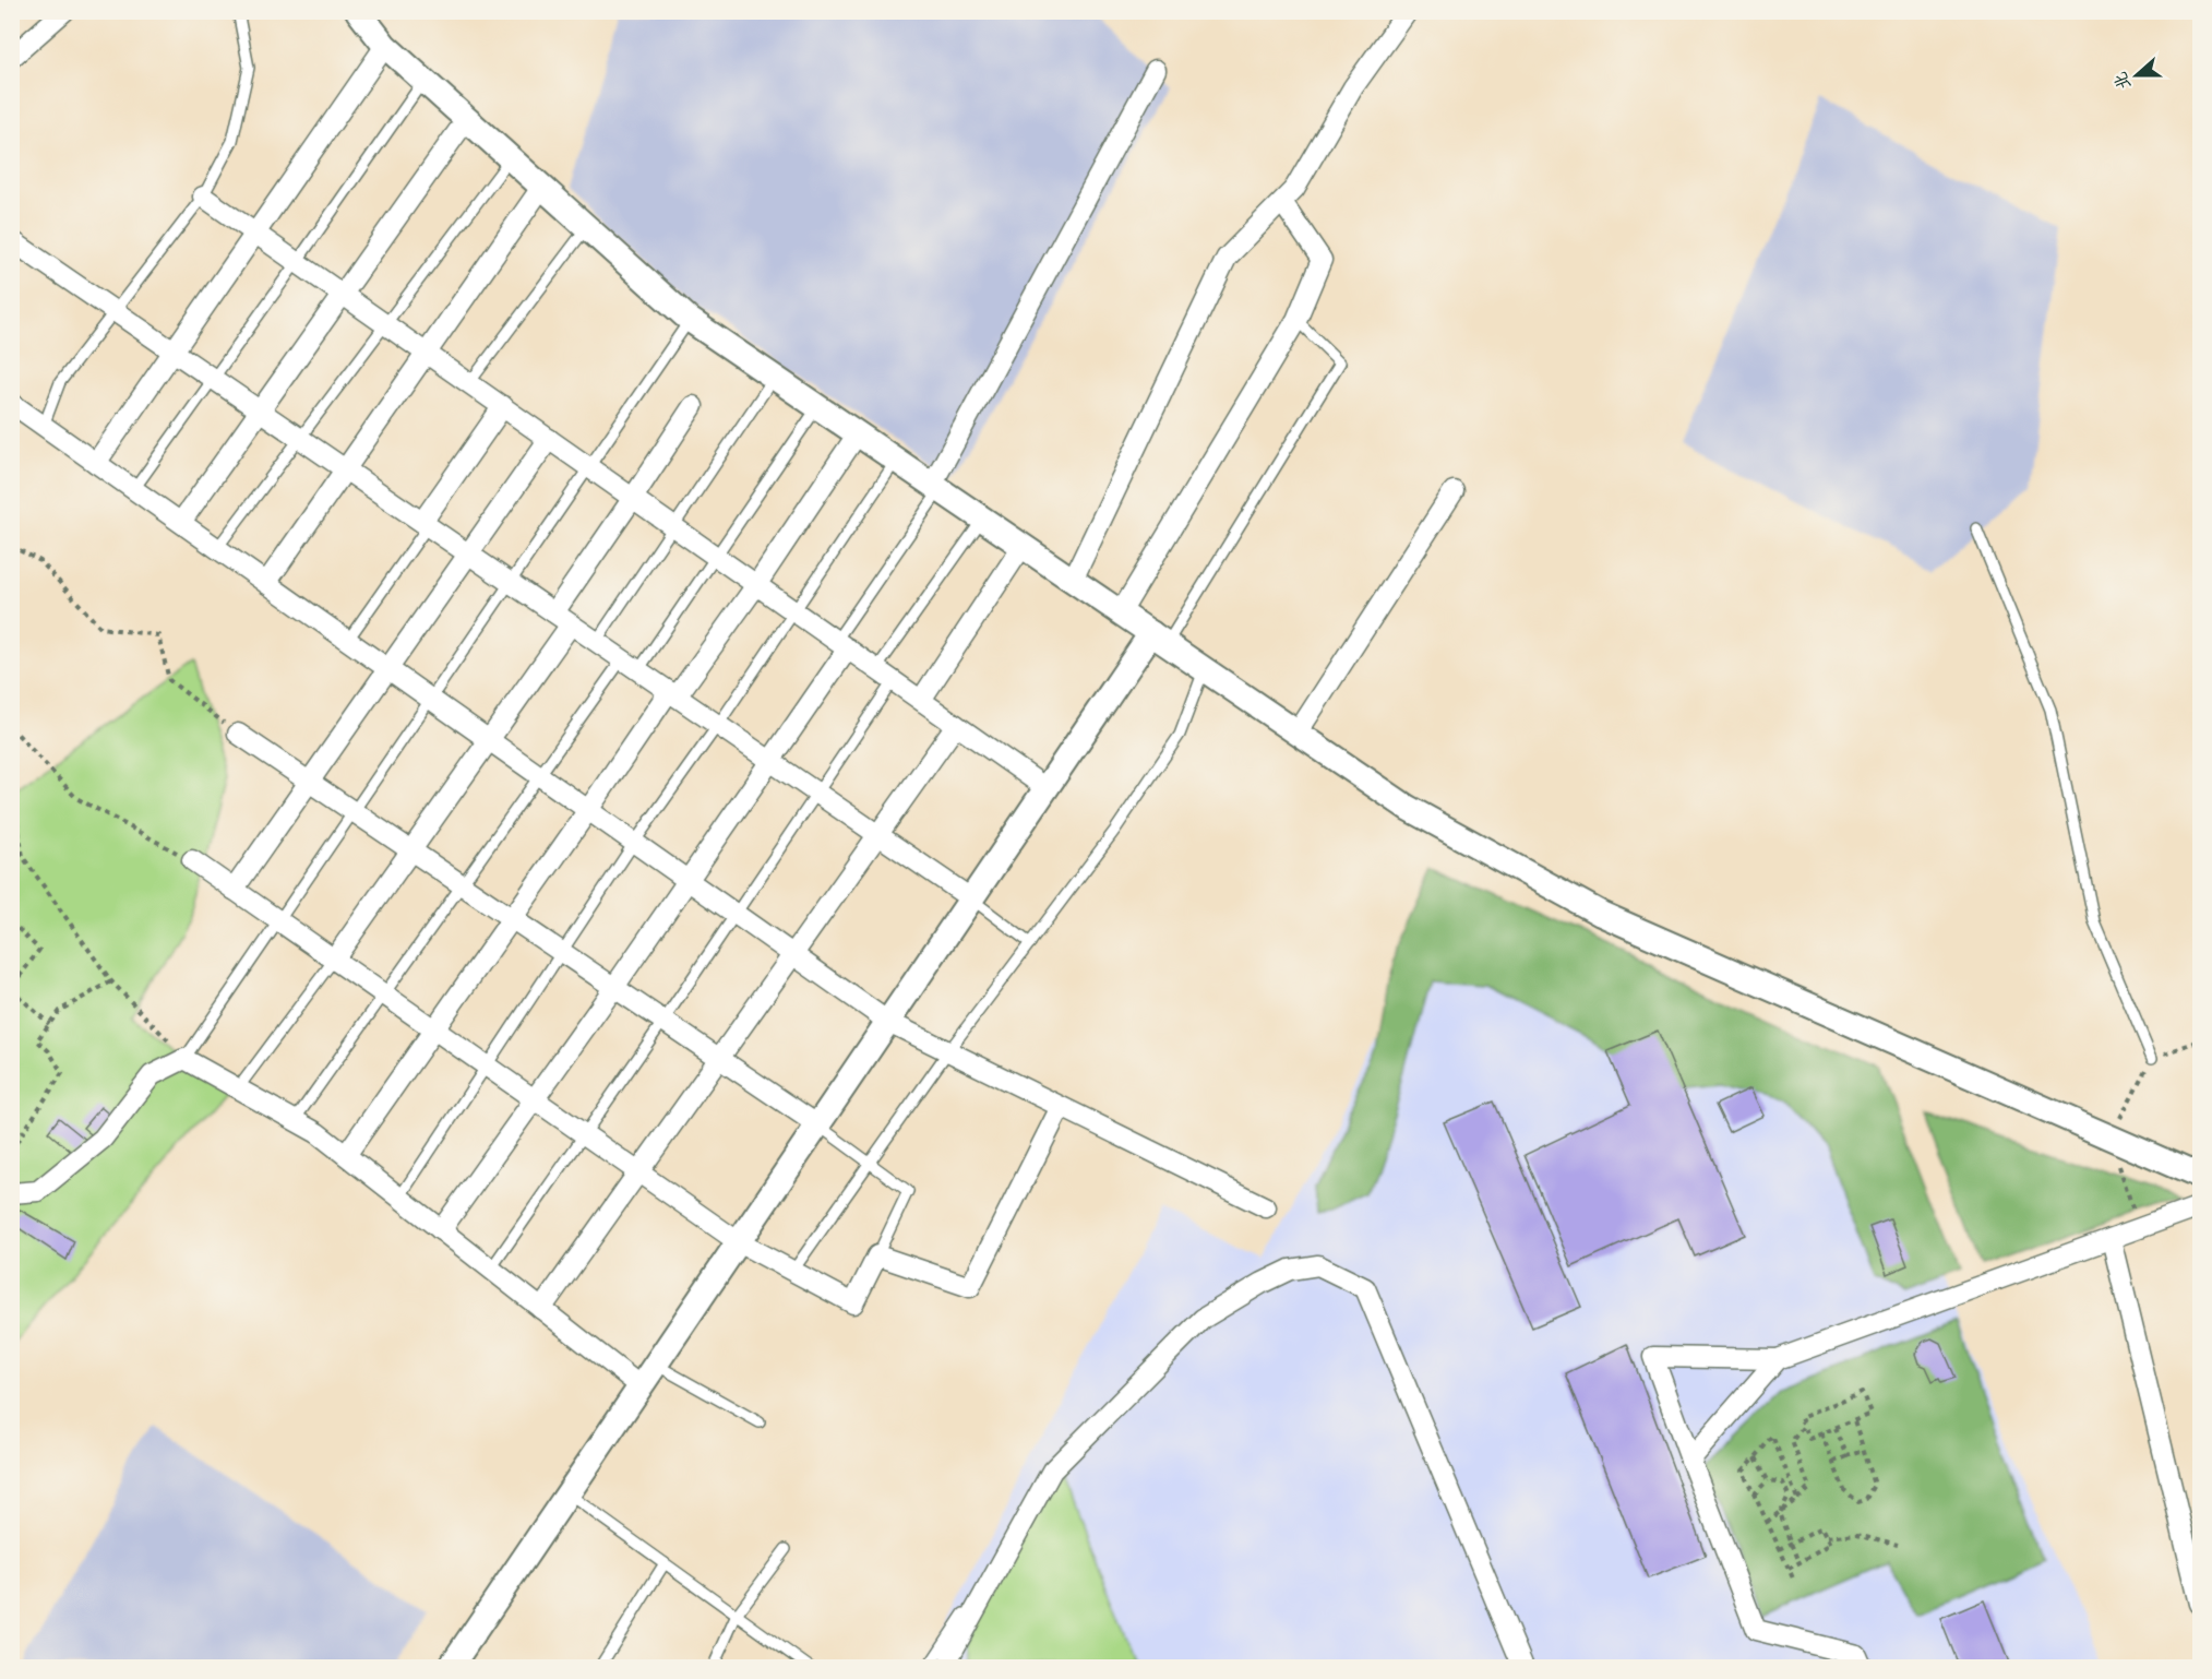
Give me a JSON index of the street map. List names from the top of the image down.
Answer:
{
  "north": "left"
}
